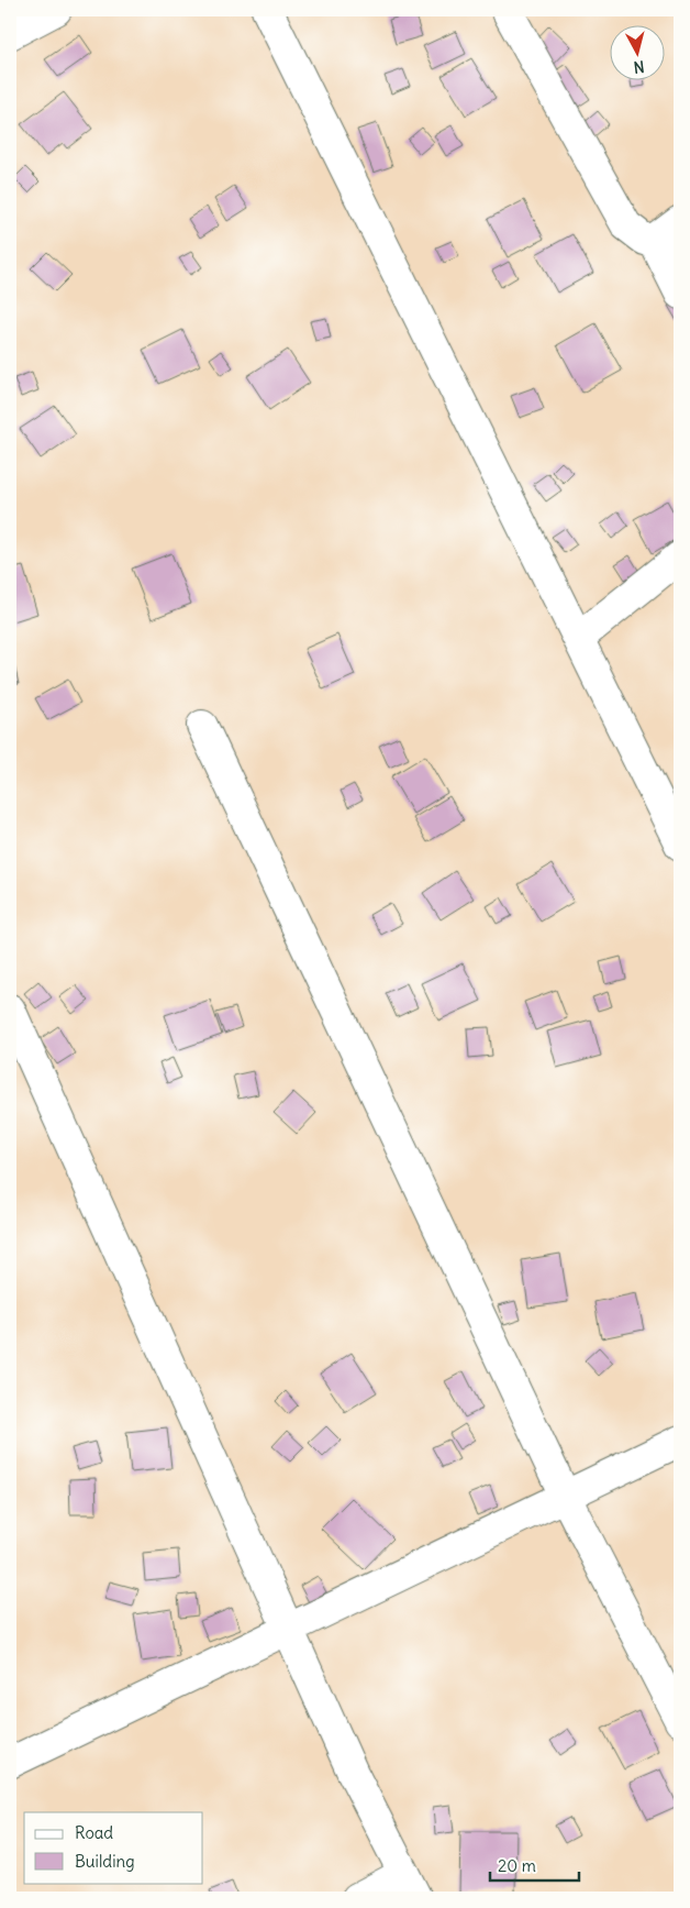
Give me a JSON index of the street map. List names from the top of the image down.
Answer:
{
  "legend": ["Road", "Building"],
  "scale_bar": "20 m",
  "north": "bottom"
}
